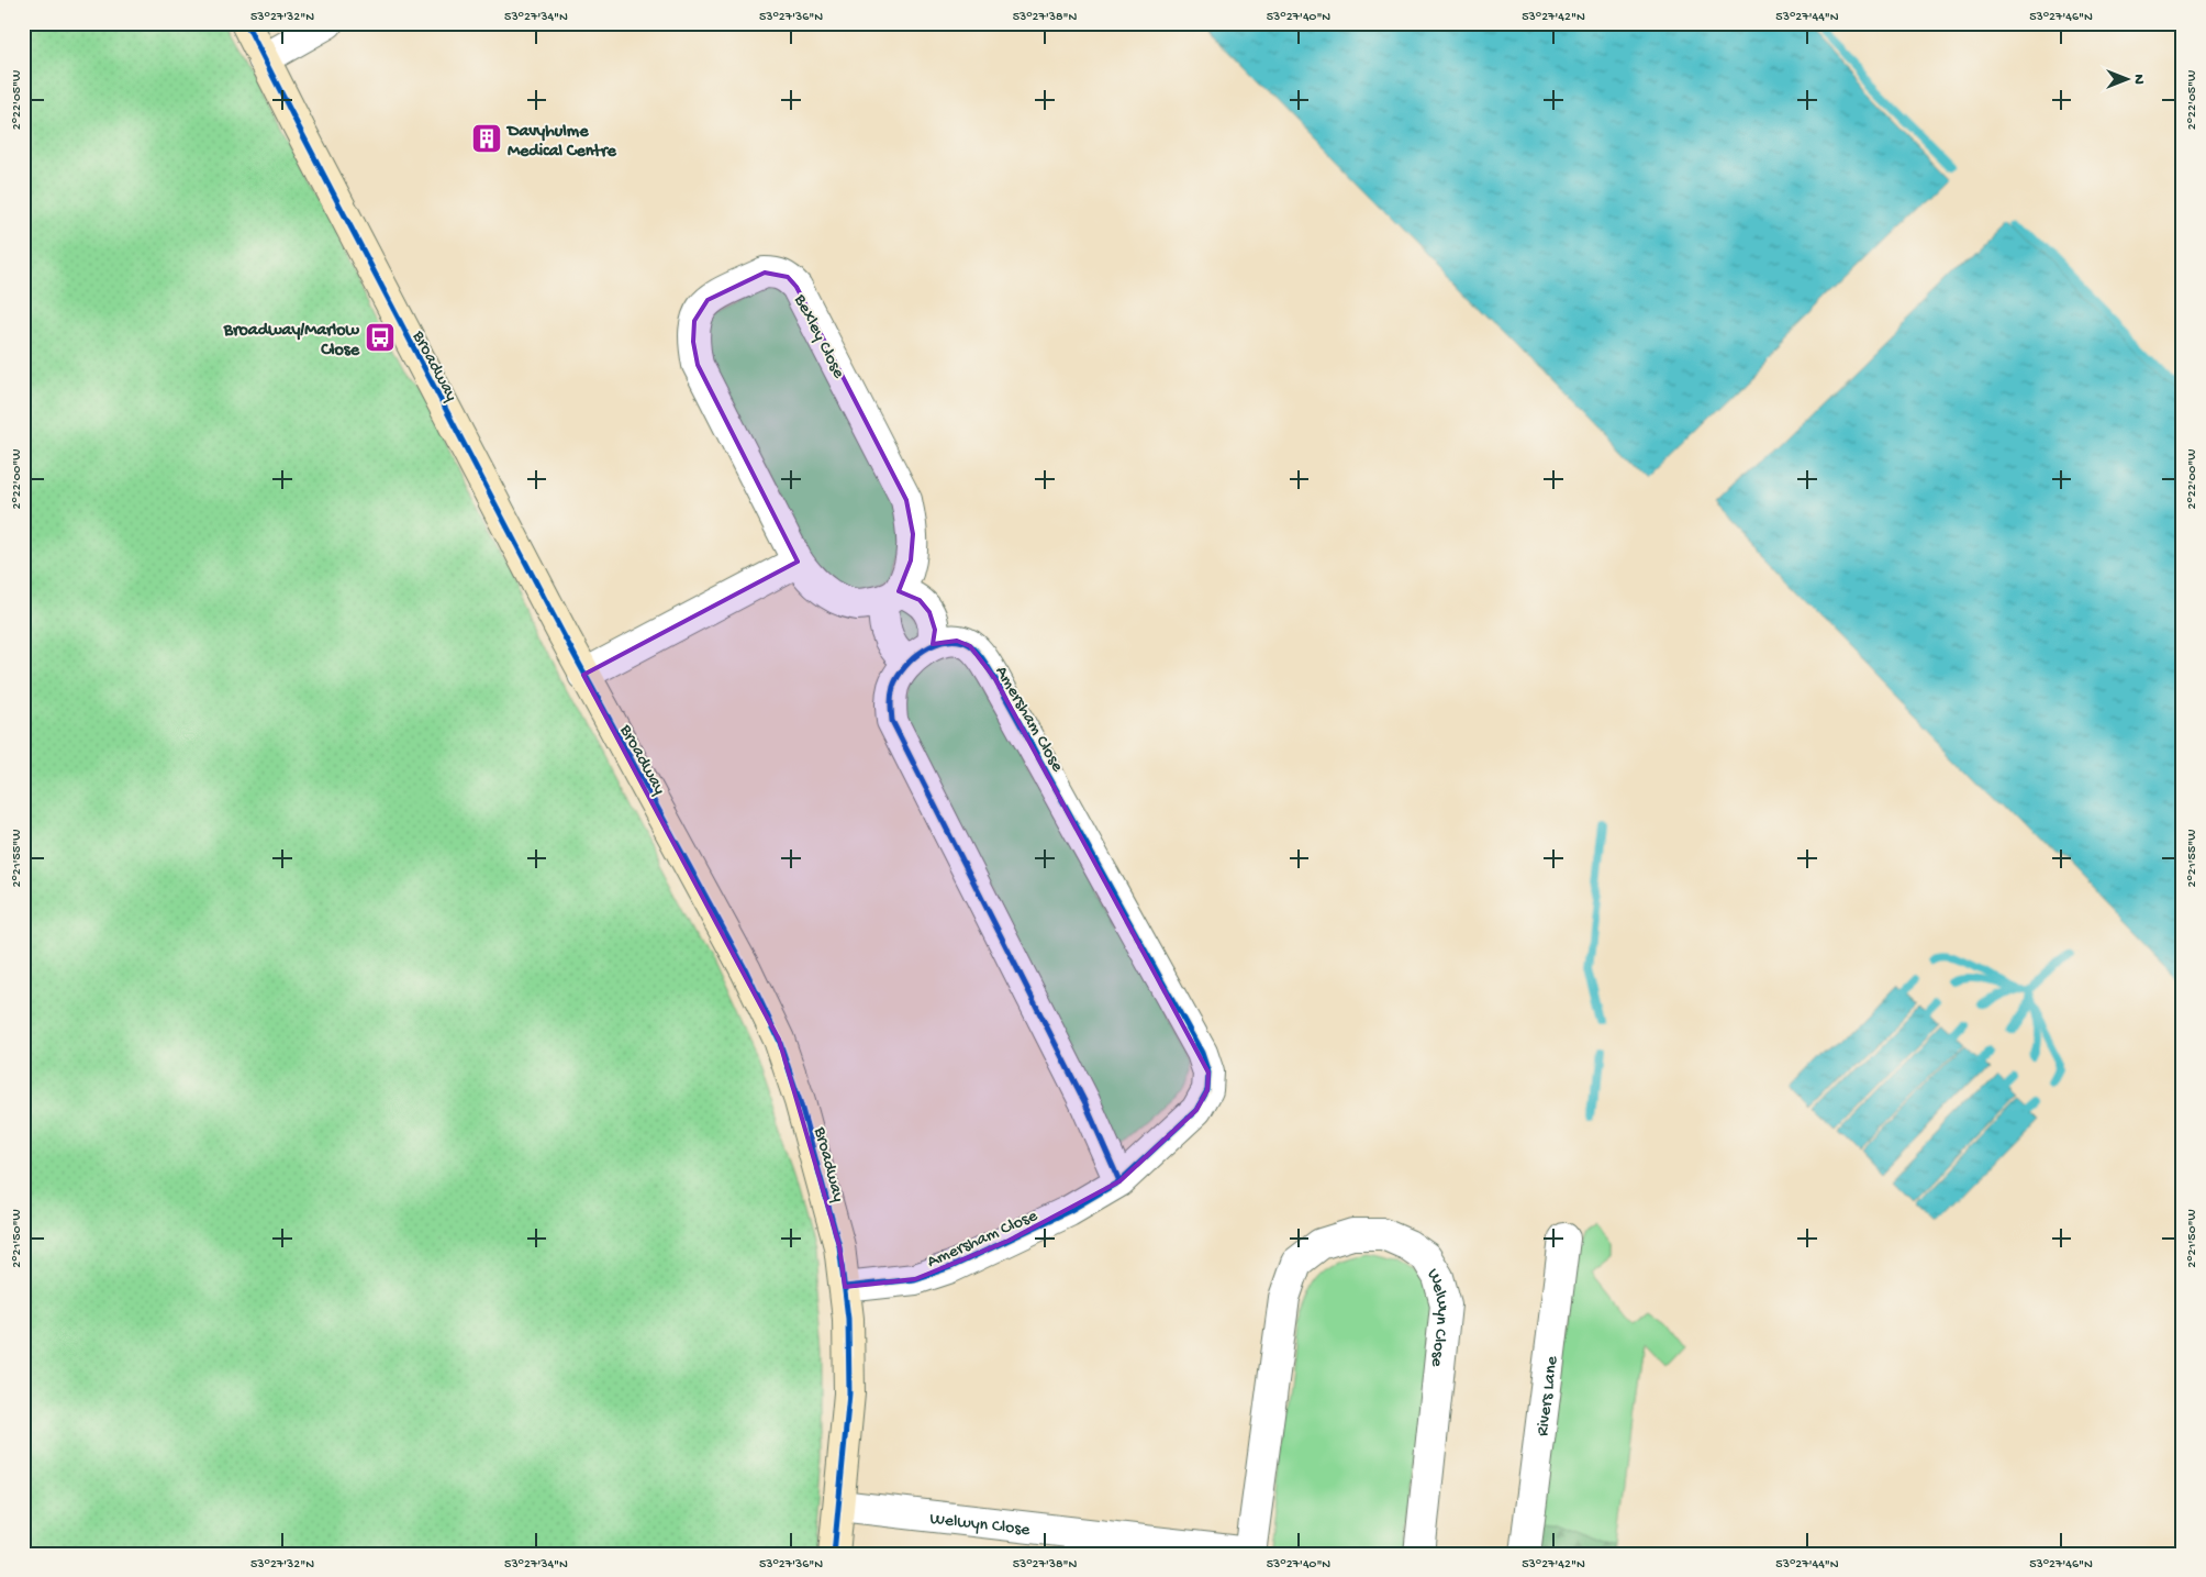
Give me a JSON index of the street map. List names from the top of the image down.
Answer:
{
  "streets": {
    "street": [
      "Bexley Close",
      "Broadway",
      "Amersham Close",
      "Welwyn Close",
      "Rivers Lane"
    ]
  },
  "crossings": [
    ["Bexley Close", "Amersham Close"],
    ["Broadway", "Amersham Close"],
    ["Broadway", "Welwyn Close"]
  ],
  "places": {
    "building": ["Davyhulme Medical Centre"],
    "bus stop": ["Broadway/Marlow Close"]
  },
  "north": "right",
  "coordinates": [
    "53°27'32\"N",
    "53°27'34\"N",
    "53°27'36\"N",
    "53°27'38\"N",
    "53°27'40\"N",
    "53°27'42\"N",
    "53°27'44\"N",
    "53°27'46\"N",
    "2°22'05\"W",
    "2°22'00\"W",
    "2°21'55\"W",
    "2°21'50\"W"
  ]
}
